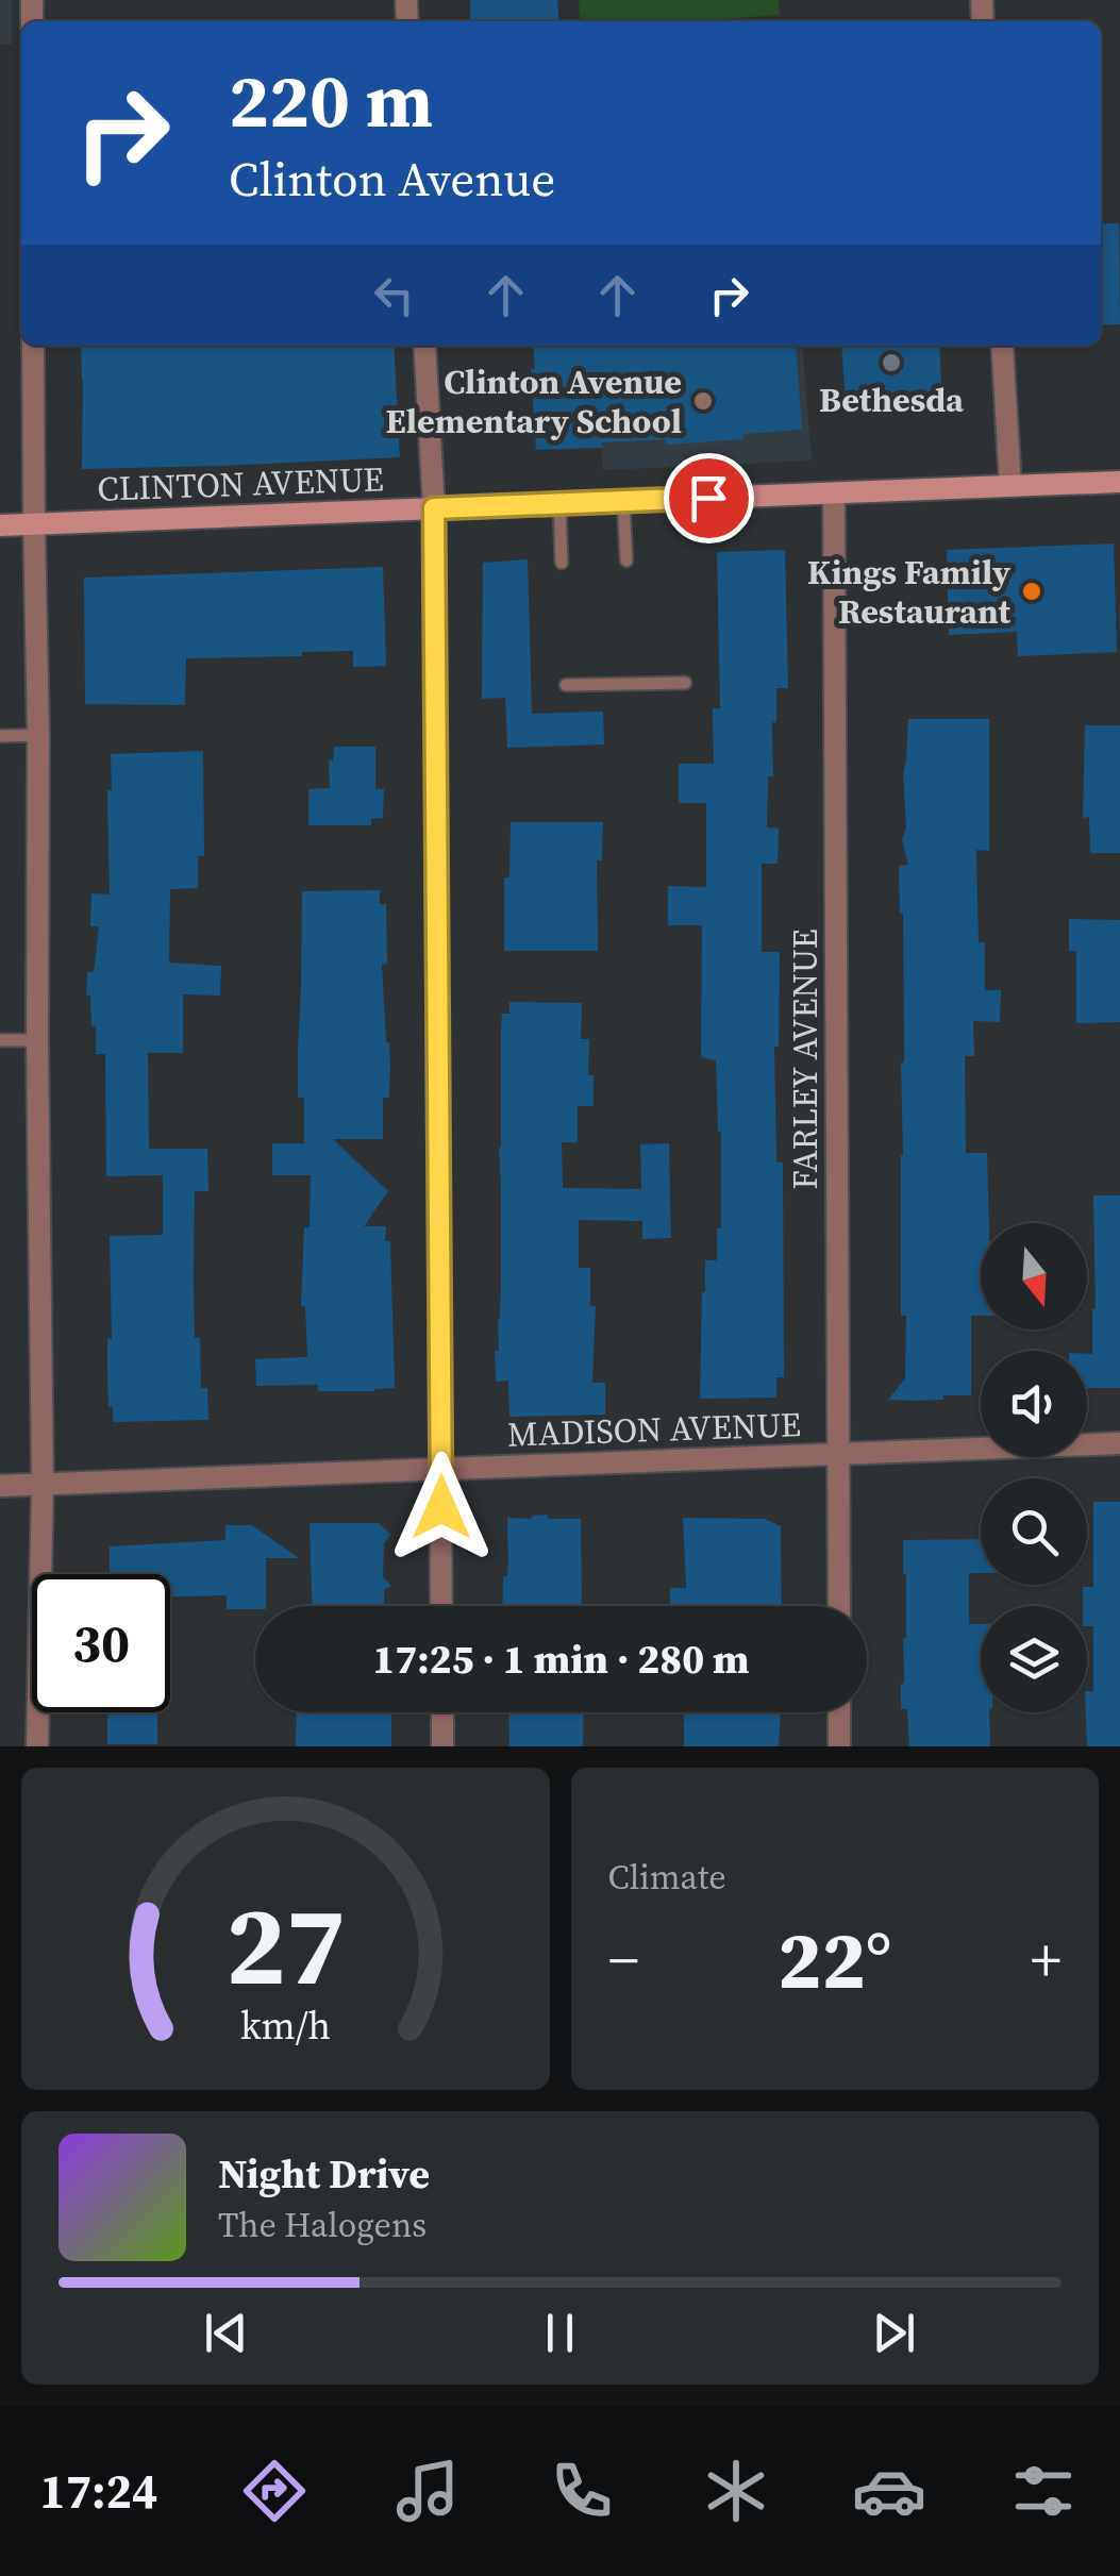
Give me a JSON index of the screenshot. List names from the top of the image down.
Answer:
{
  "streets": {
    "main road": ["CLINTON AVENUE"],
    "street": ["FARLEY AVENUE", "MADISON AVENUE"]
  },
  "crossings": [
    ["CLINTON AVENUE", "FARLEY AVENUE"],
    ["FARLEY AVENUE", "MADISON AVENUE"]
  ],
  "places": ["Bethesda", "Clinton Avenue Elementary School", "Kings Family Restaurant"],
  "north": "bottom",
  "page": {
    "turn": ["220 m", "Clinton Avenue"],
    "limit": "30",
    "trip": "17:25 · 1 min · 280 m",
    "tile": "Climate",
    "heat": ["−", "22°", "+"],
    "song": ["Night Drive", "The Halogens"],
    "tabs": "17:24",
    "gauge": ["27", "km/h"]
  }
}
